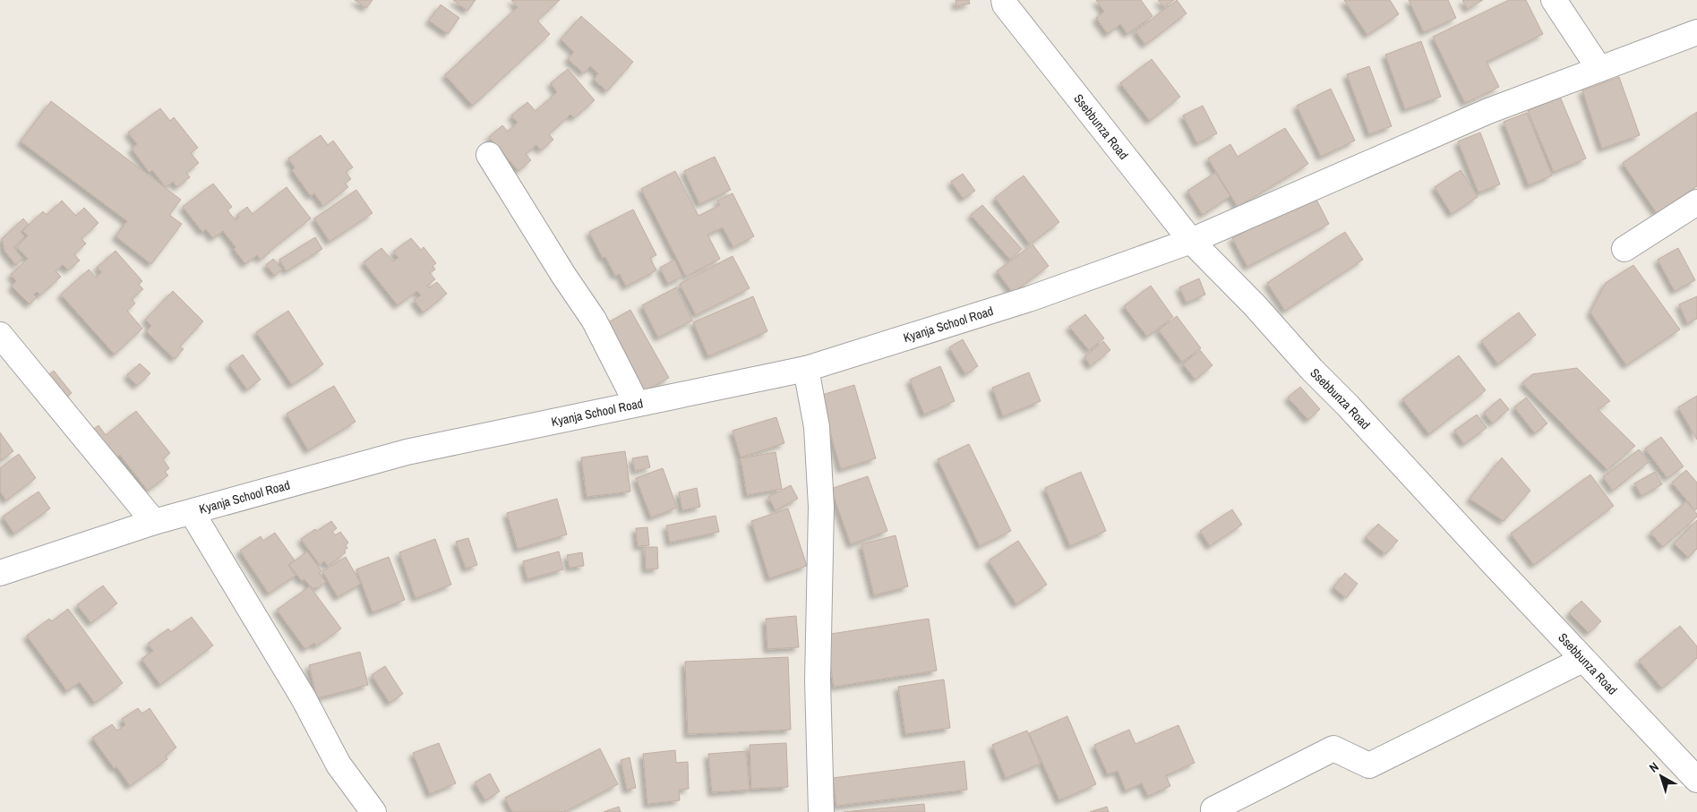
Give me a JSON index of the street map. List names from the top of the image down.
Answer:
{
  "streets": {
    "street": ["Ssebbunza Road", "Kyanja School Road"]
  },
  "crossings": [
    ["Ssebbunza Road", "Kyanja School Road"]
  ],
  "north": "top left"
}
